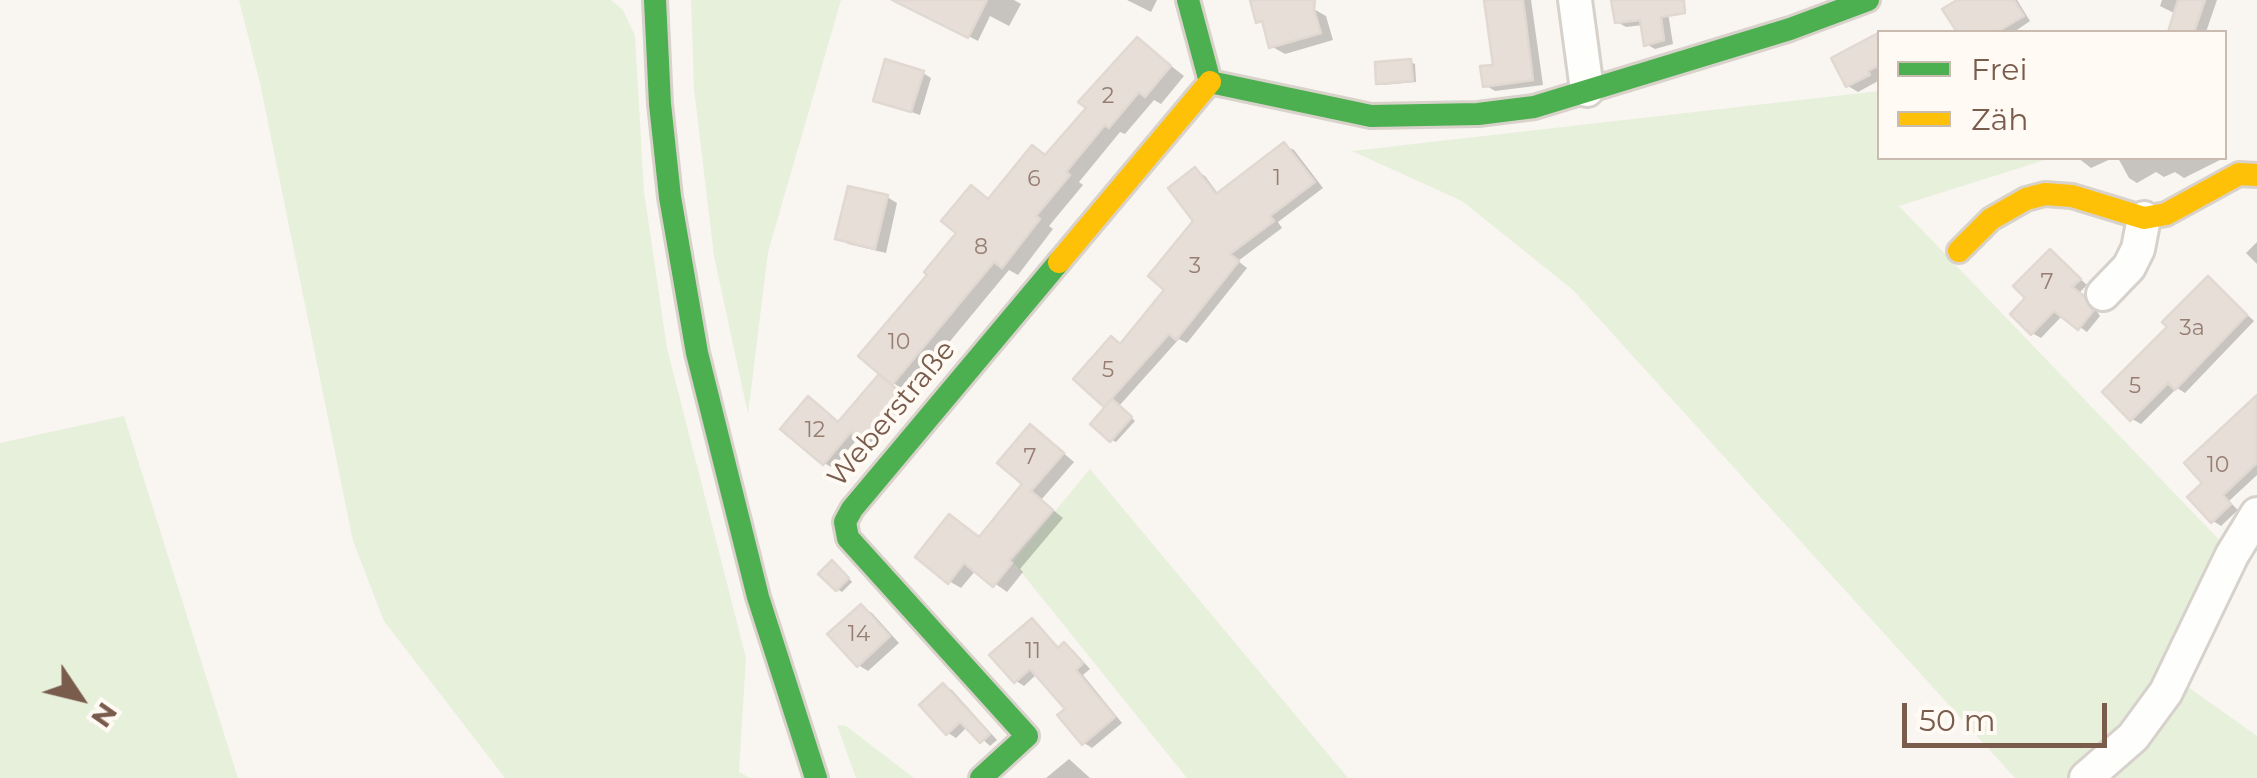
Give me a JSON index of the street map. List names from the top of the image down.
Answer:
{
  "streets": {
    "street": ["Weberstraße"]
  },
  "house_numbers": [
    "2",
    "1",
    "6",
    "8",
    "3",
    "7",
    "3a",
    "10",
    "5",
    "5",
    "12",
    "7",
    "10",
    "14",
    "11"
  ],
  "legend": ["Frei", "Zäh"],
  "scale_bar": "50 m",
  "north": "bottom right"
}
